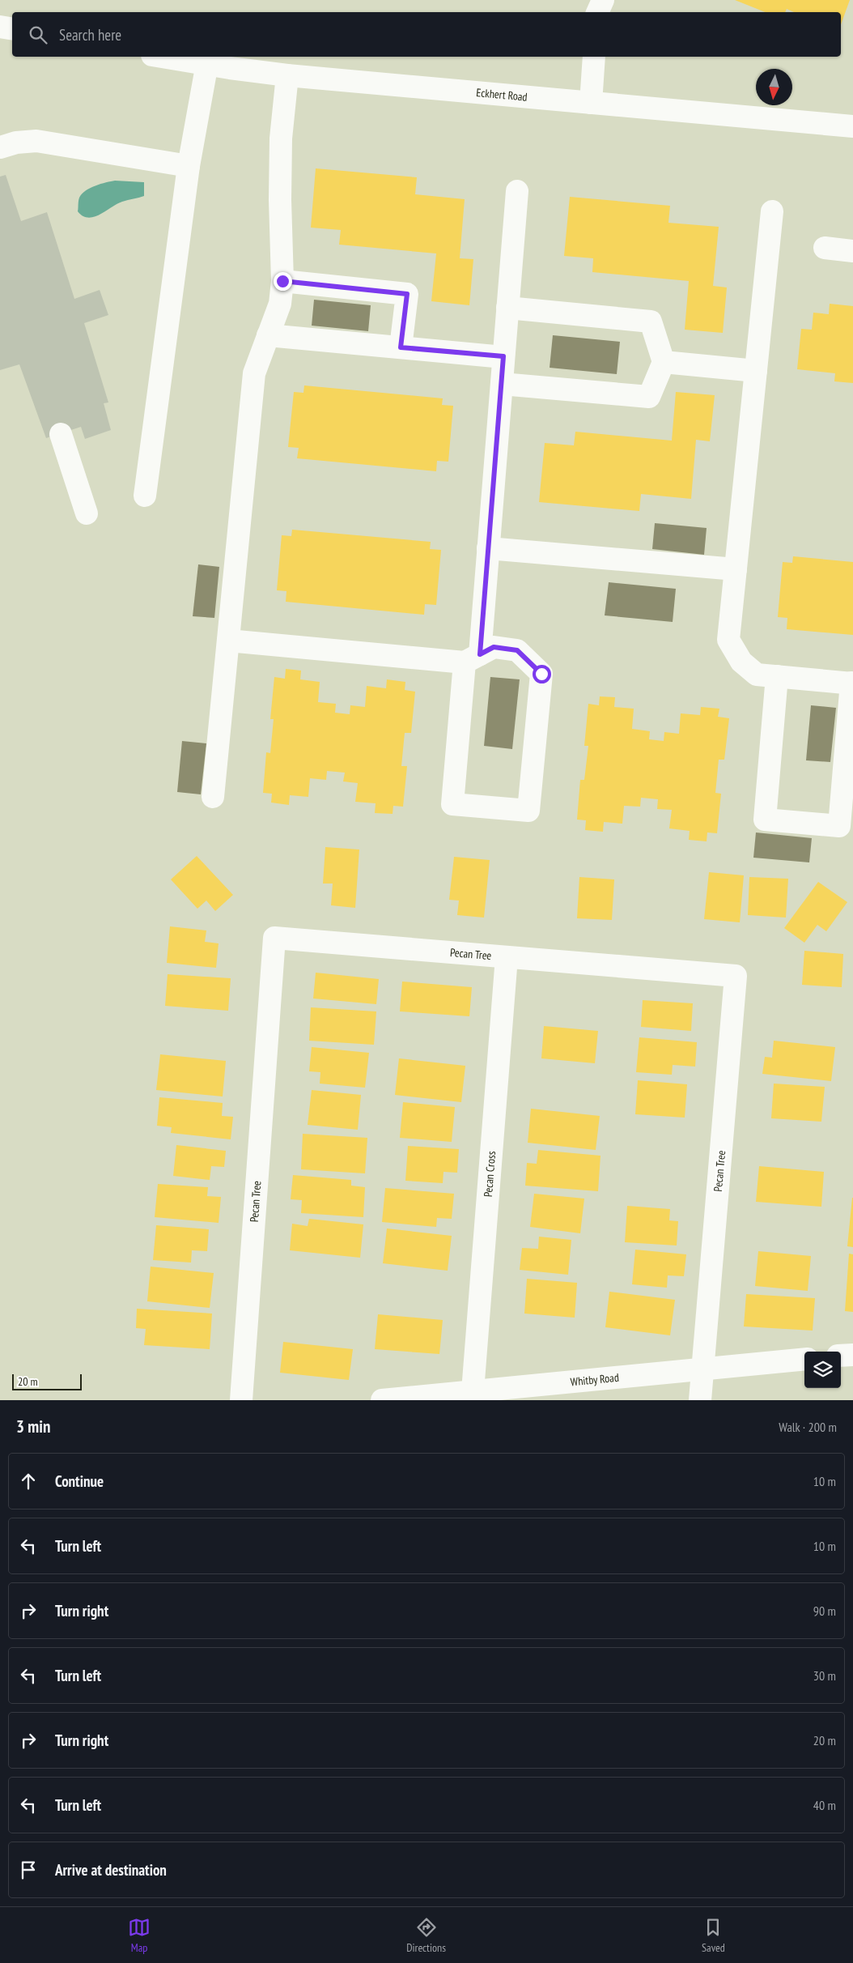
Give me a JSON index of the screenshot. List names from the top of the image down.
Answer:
{
  "streets": {
    "street": [
      "Eckhert Road",
      "Pecan Tree",
      "Pecan Cross",
      "Whitby Road"
    ]
  },
  "crossings": [
    ["Pecan Tree", "Pecan Cross"],
    ["Pecan Tree", "Whitby Road"],
    ["Pecan Cross", "Whitby Road"]
  ],
  "scale_bar": "20 m",
  "north": "bottom",
  "page": {
    "search": "Search here",
    "scale": "20 m",
    "heading": ["3 min", "Walk · 200 m"],
    "list": [
      ["Continue", "10 m"],
      ["Turn left", "10 m"],
      ["Turn right", "90 m"],
      ["Turn left", "30 m"],
      ["Turn right", "20 m"],
      ["Turn left", "40 m"],
      "Arrive at destination"
    ],
    "nav": ["Map", "Directions", "Saved"]
  }
}
